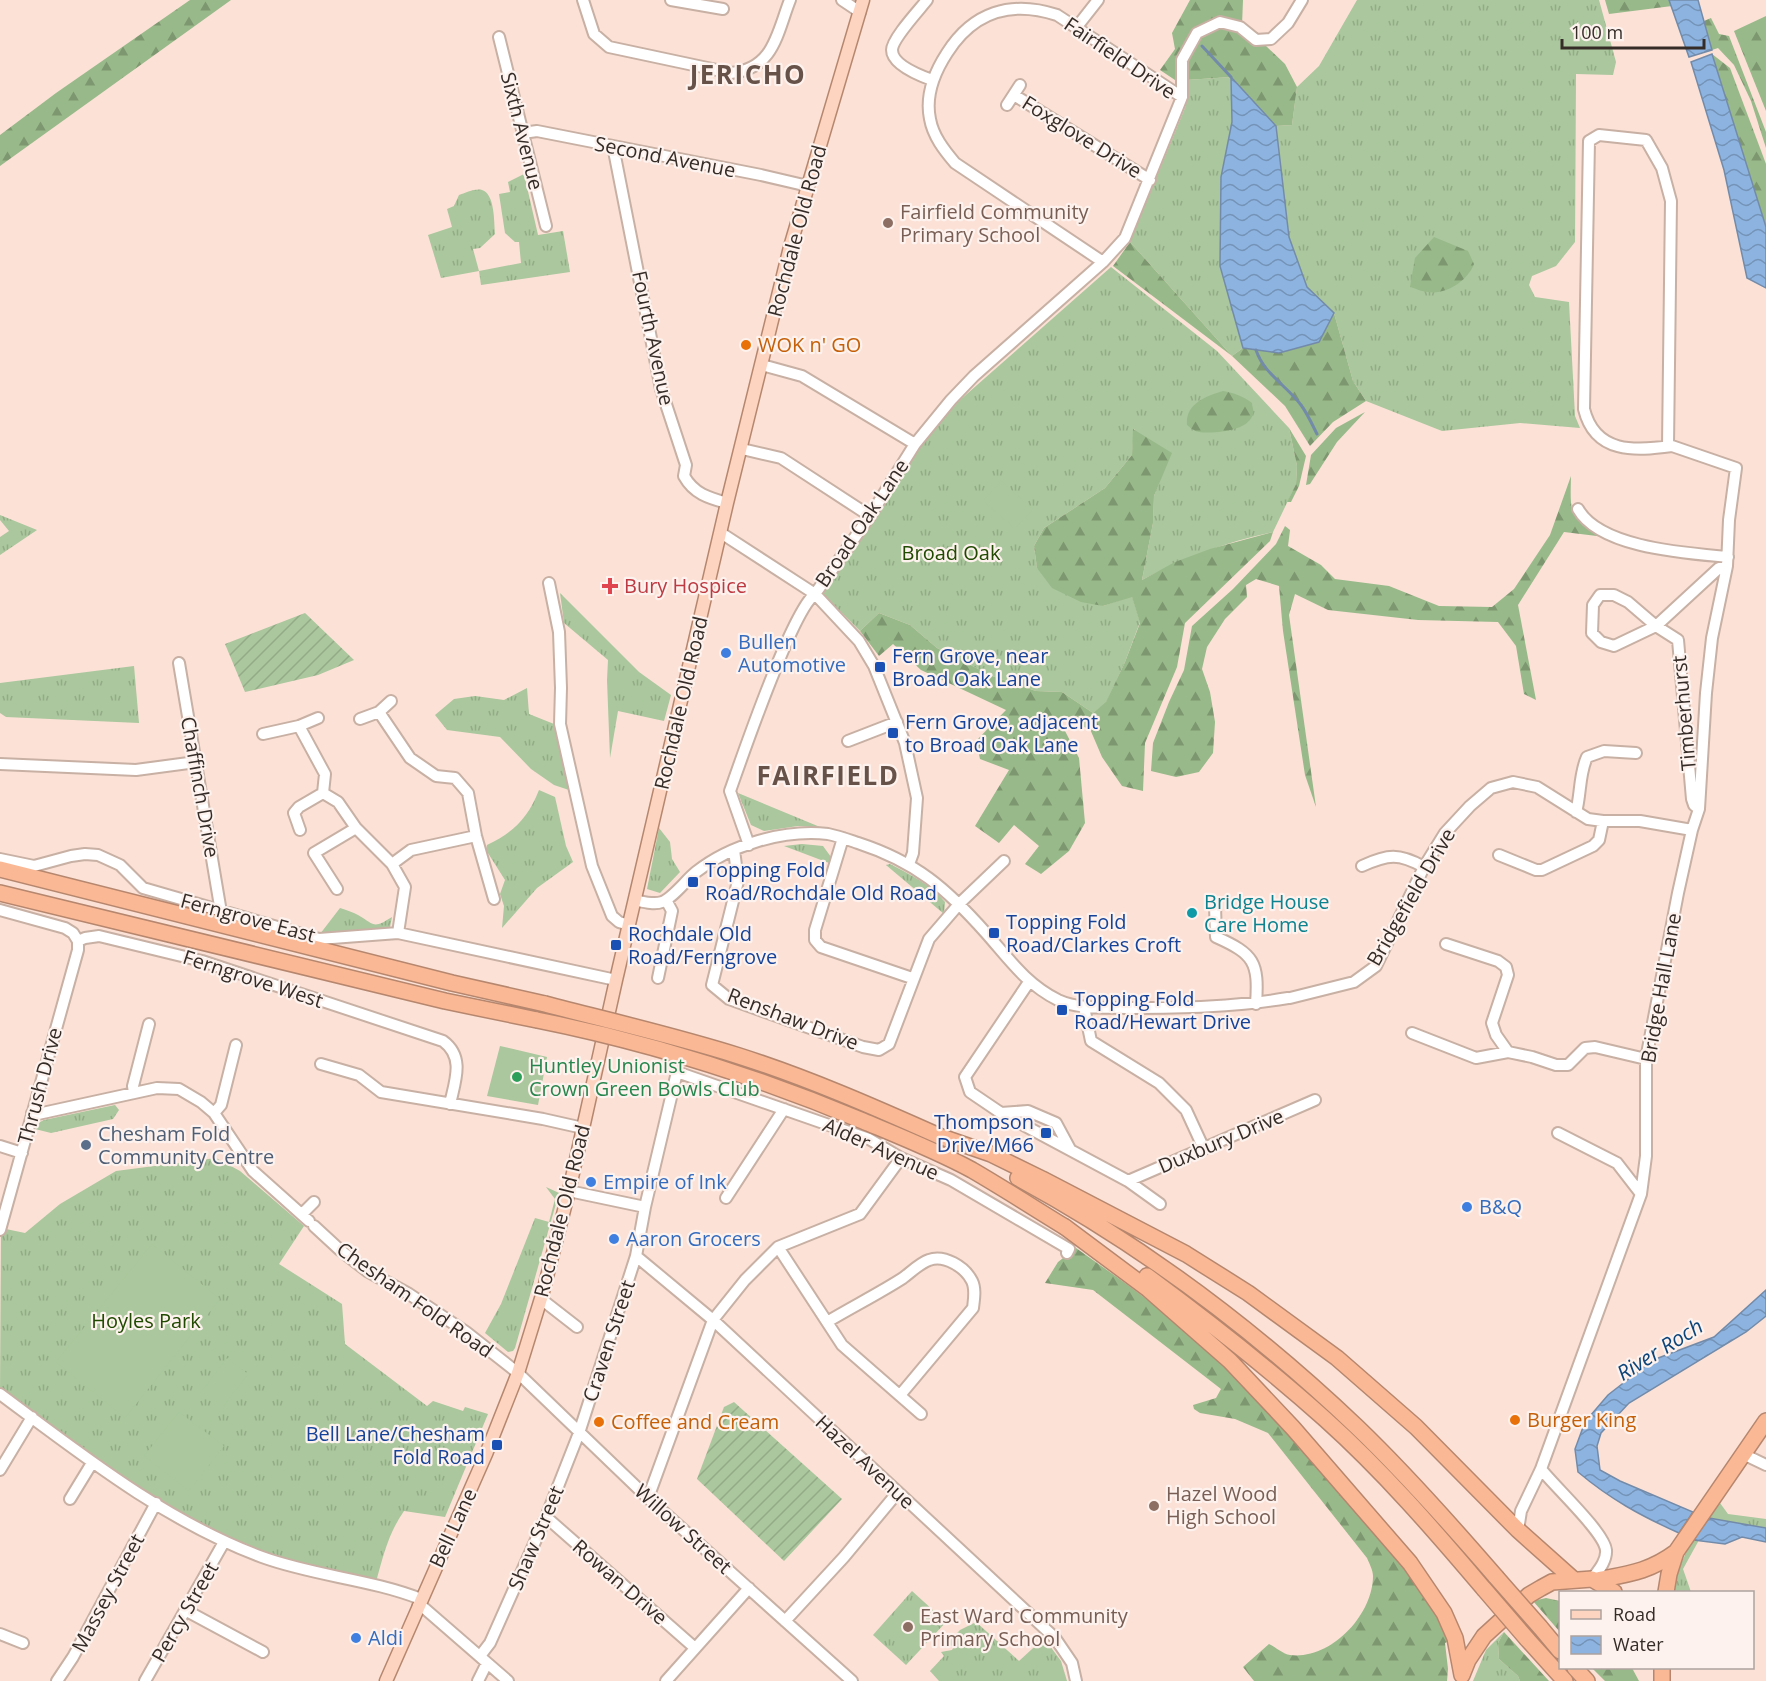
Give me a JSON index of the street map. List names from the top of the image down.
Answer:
{
  "streets": {
    "main road": ["Rochdale Old Road", "Bell Lane"],
    "street": [
      "Fairfield Drive",
      "Sixth Avenue",
      "Foxglove Drive",
      "Second Avenue",
      "Fourth Avenue",
      "Broad Oak Lane",
      "Timberhurst",
      "Chaffinch Drive",
      "Bridgefield Drive",
      "Ferngrove East",
      "Ferngrove West",
      "Bridge Hall Lane",
      "Renshaw Drive",
      "Thrush Drive",
      "Duxbury Drive",
      "Alder Avenue",
      "Chesham Fold Road",
      "Craven Street",
      "Hazel Avenue",
      "Willow Street",
      "Shaw Street",
      "Rowan Drive",
      "Massey Street",
      "Percy Street"
    ]
  },
  "crossings": [
    ["Fairfield Drive", "Foxglove Drive"],
    ["Fairfield Drive", "Broad Oak Lane"],
    ["Sixth Avenue", "Second Avenue"],
    ["Second Avenue", "Rochdale Old Road"],
    ["Second Avenue", "Fourth Avenue"],
    ["Rochdale Old Road", "Fourth Avenue"],
    ["Rochdale Old Road", "Ferngrove East"],
    ["Rochdale Old Road", "Chesham Fold Road"],
    ["Rochdale Old Road", "Bell Lane"],
    ["Rochdale Old Road", "Willow Street"],
    ["Broad Oak Lane", "Bridgefield Drive"],
    ["Timberhurst", "Bridge Hall Lane"],
    ["Chaffinch Drive", "Ferngrove East"],
    ["Bridgefield Drive", "Bridge Hall Lane"],
    ["Bridgefield Drive", "Renshaw Drive"],
    ["Ferngrove West", "Thrush Drive"],
    ["Thrush Drive", "Chesham Fold Road"],
    ["Alder Avenue", "Craven Street"],
    ["Chesham Fold Road", "Bell Lane"],
    ["Chesham Fold Road", "Willow Street"],
    ["Craven Street", "Hazel Avenue"],
    ["Craven Street", "Willow Street"],
    ["Craven Street", "Shaw Street"],
    ["Bell Lane", "Willow Street"],
    ["Willow Street", "Shaw Street"],
    ["Shaw Street", "Rowan Drive"]
  ],
  "districts": ["JERICHO", "FAIRFIELD"],
  "water": ["River Roch"],
  "parks": ["Broad Oak", "Hoyles Park"],
  "places": {
    "other": [
      "Fairfield Community Primary School",
      "WOK n' GO",
      "Bullen Automotive",
      "Bridge House Care Home",
      "Huntley Unionist Crown Green Bowls Club",
      "Chesham Fold Community Centre",
      "Empire of Ink",
      "B&Q",
      "Aaron Grocers",
      "Burger King",
      "Coffee and Cream",
      "Hazel Wood High School",
      "East Ward Community Primary School",
      "Aldi"
    ],
    "health": ["Bury Hospice"],
    "transit": [
      "Fern Grove, near Broad Oak Lane",
      "Fern Grove, adjacent to Broad Oak Lane",
      "Topping Fold Road/Rochdale Old Road",
      "Topping Fold Road/Clarkes Croft",
      "Rochdale Old Road/Ferngrove",
      "Topping Fold Road/Hewart Drive",
      "Thompson Drive/M66",
      "Bell Lane/Chesham Fold Road"
    ]
  },
  "legend": ["Road", "Water"],
  "scale_bar": "100 m"
}
